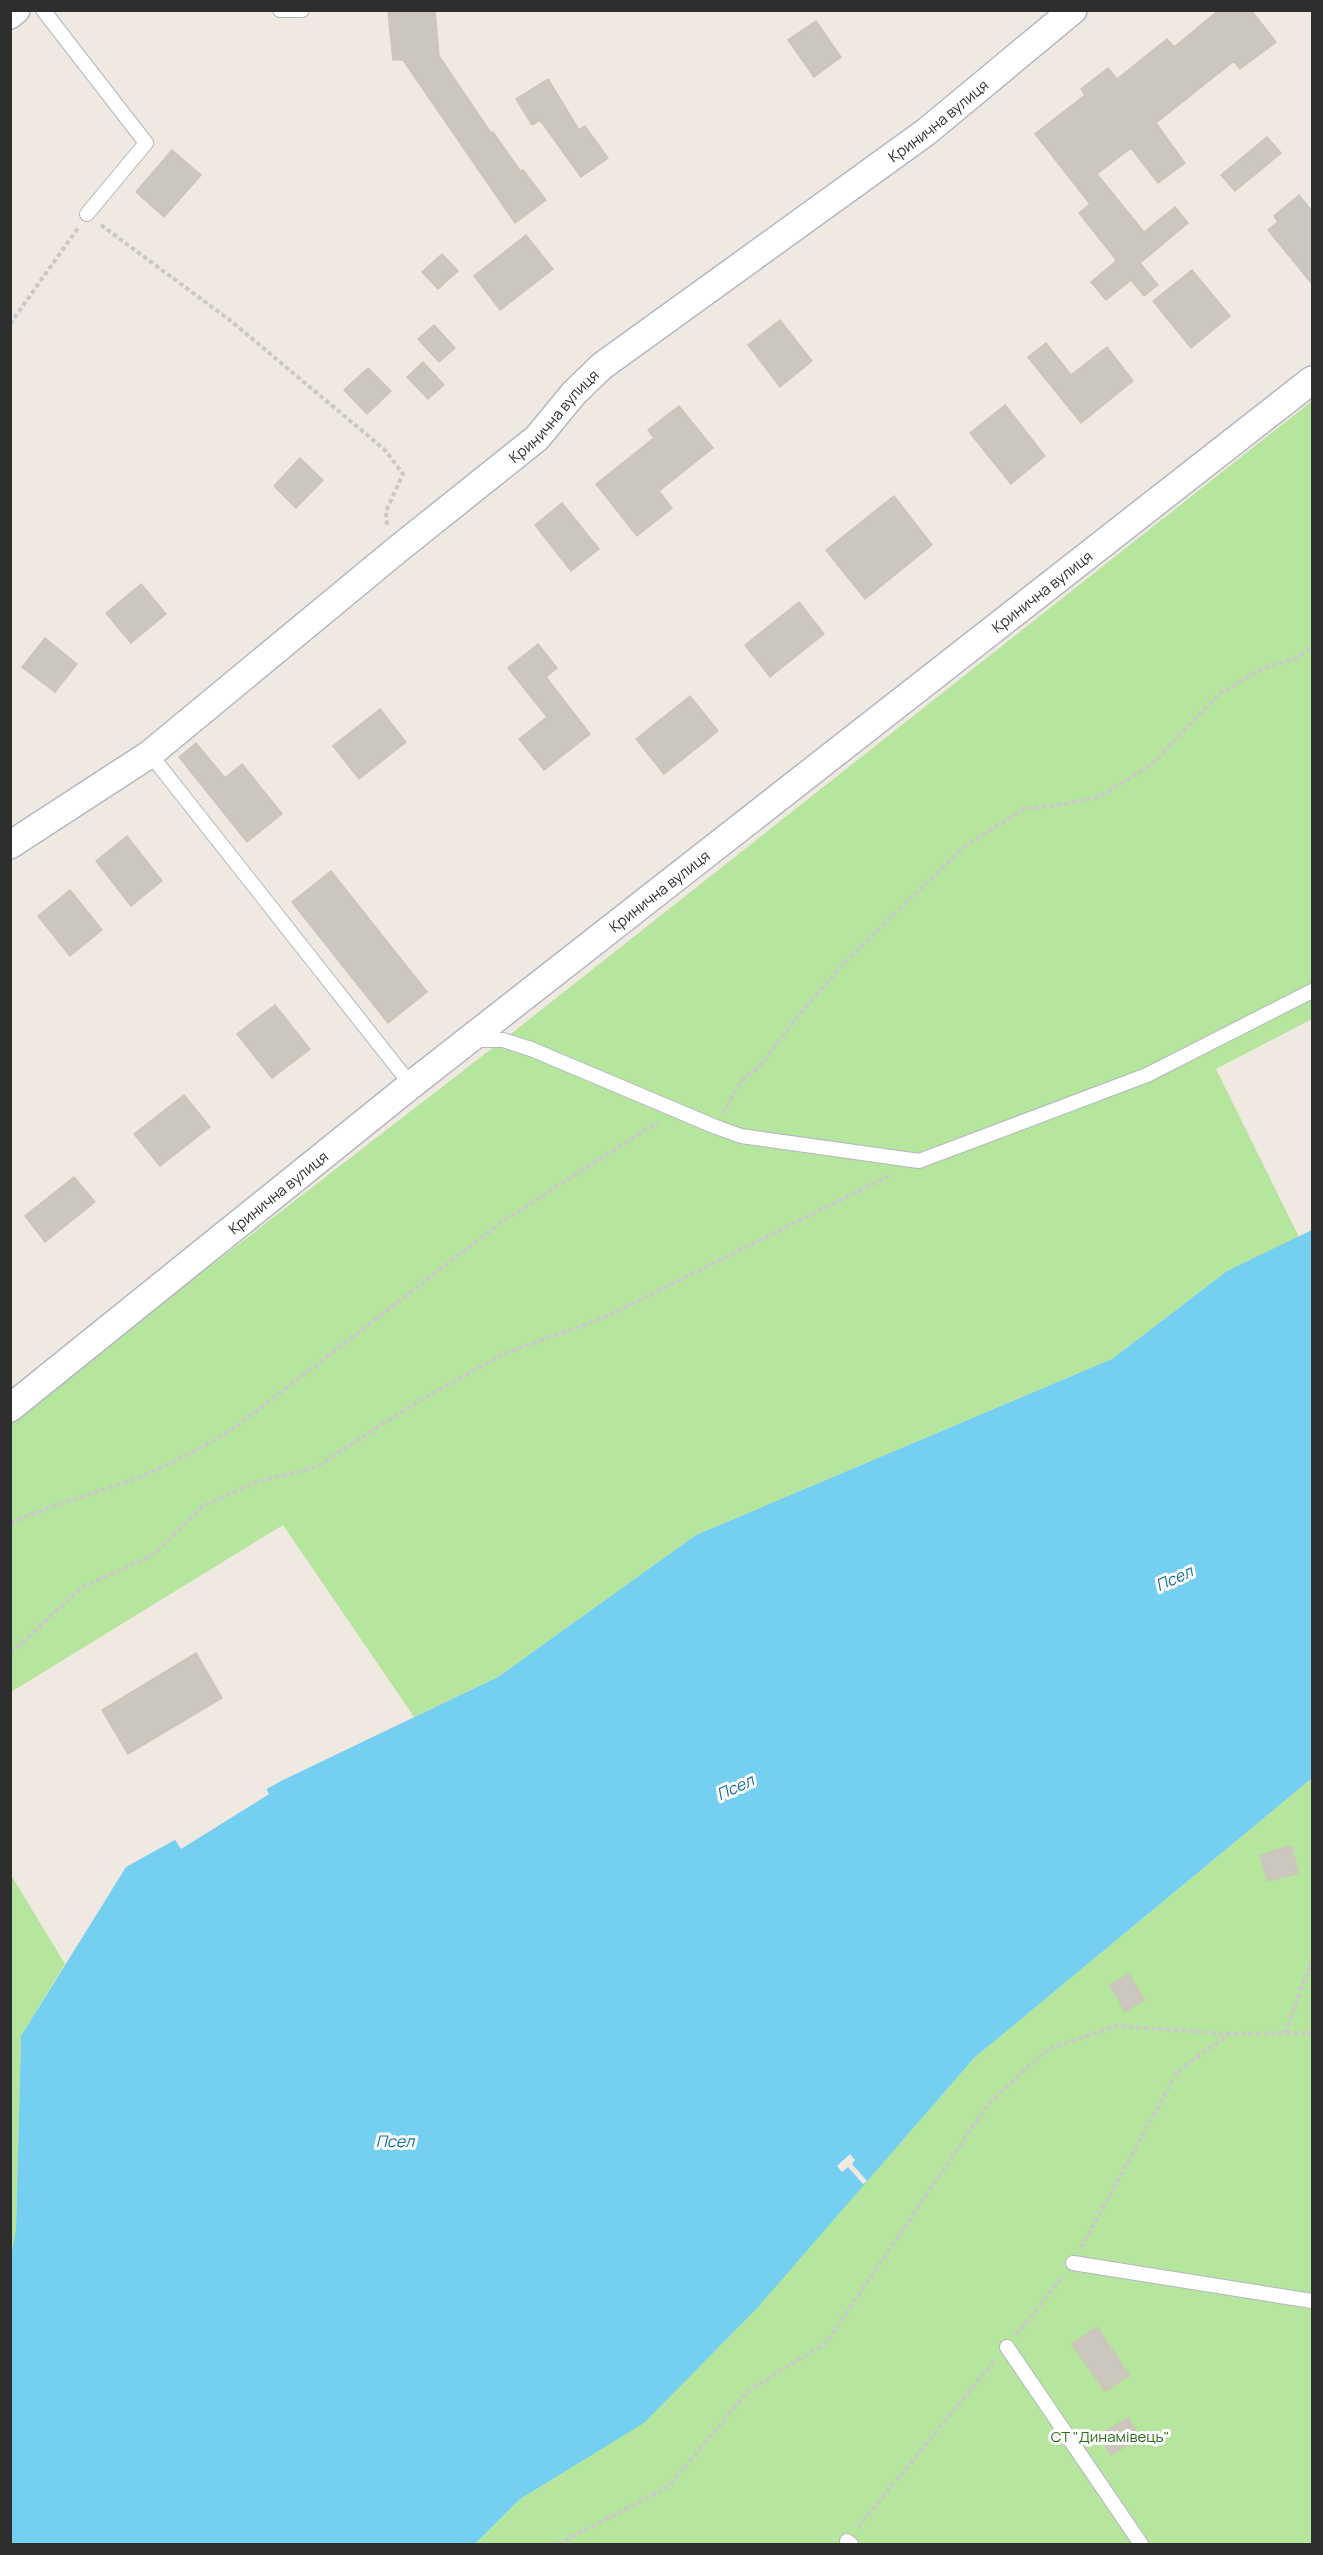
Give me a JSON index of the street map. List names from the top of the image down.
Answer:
{
  "streets": {
    "street": ["Кринична вулиця"]
  },
  "water": ["Псел"],
  "parks": ["СТ \"Динамівець\""]
}
